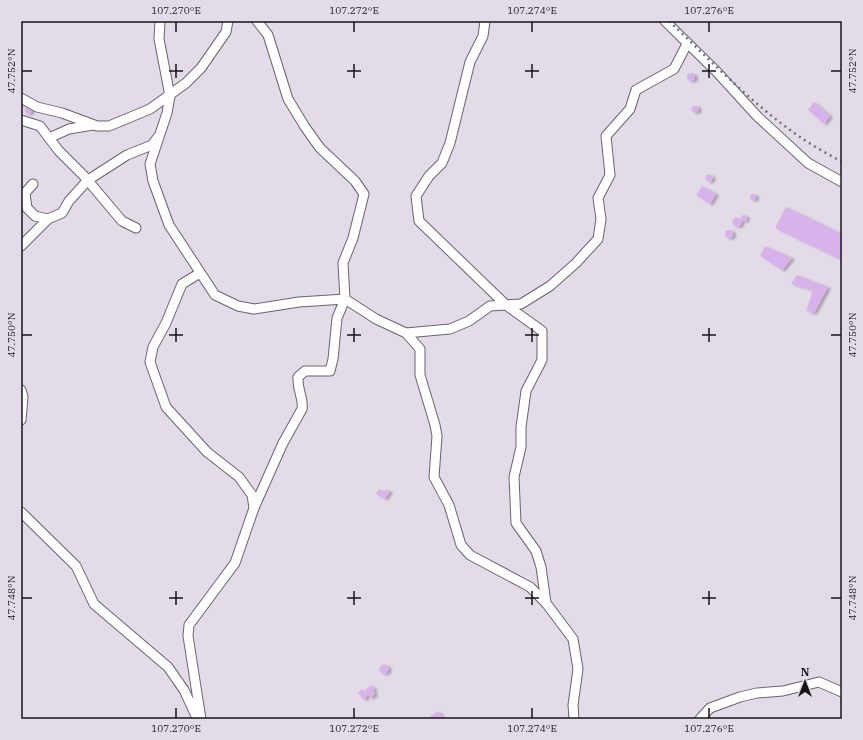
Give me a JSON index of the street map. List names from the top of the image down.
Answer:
{
  "north": "top",
  "coordinates": [
    "107.270°E",
    "107.272°E",
    "107.274°E",
    "107.276°E",
    "47.752°N",
    "47.750°N",
    "47.748°N"
  ]
}
